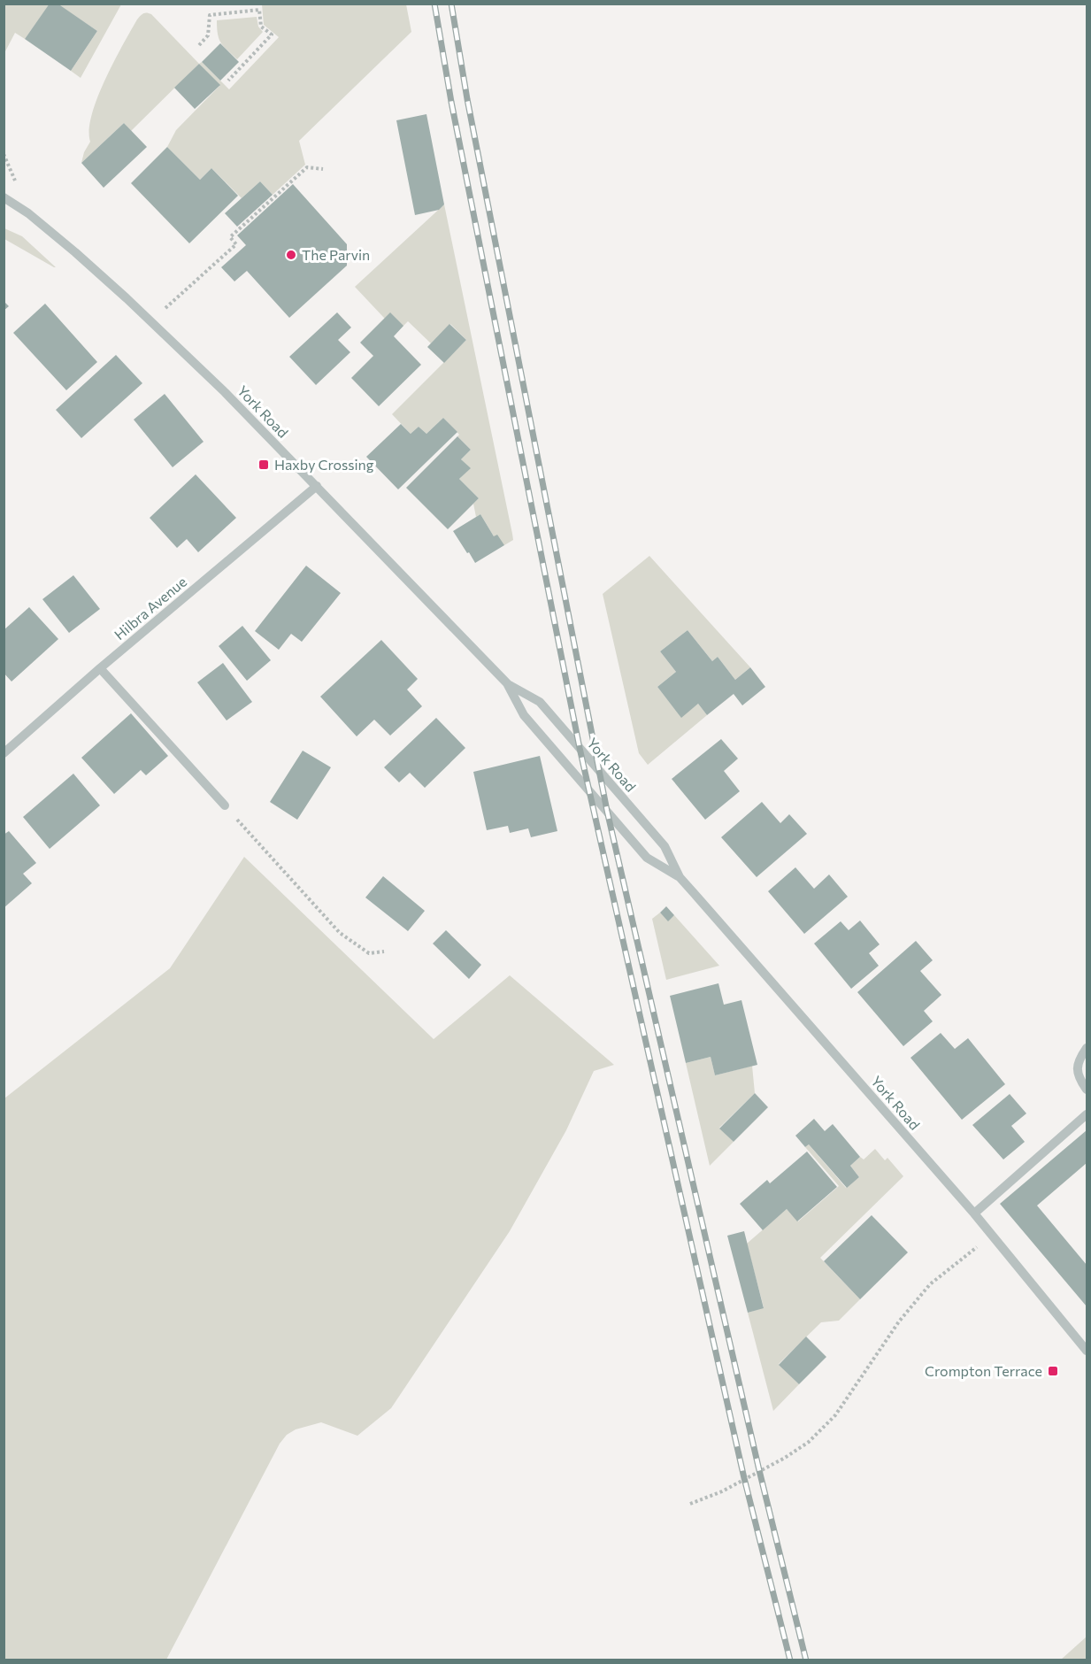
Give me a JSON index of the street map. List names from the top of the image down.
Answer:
{
  "streets": {
    "street": ["York Road", "Hilbra Avenue"]
  },
  "crossings": [
    ["York Road", "Hilbra Avenue"]
  ],
  "places": {
    "other": ["The Parvin"],
    "transit": ["Haxby Crossing", "Crompton Terrace"]
  }
}
